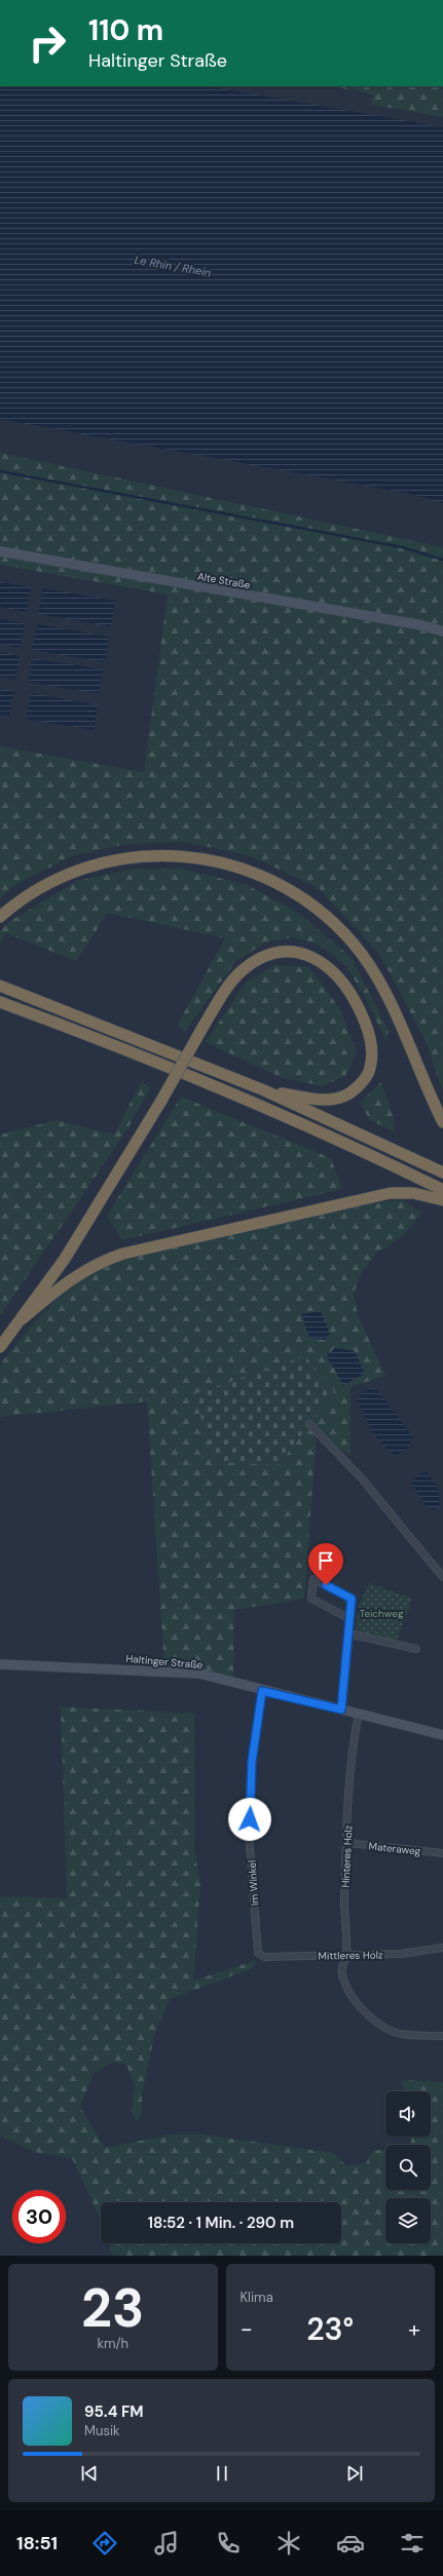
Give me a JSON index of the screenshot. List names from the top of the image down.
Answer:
{
  "streets": {
    "street": [
      "Alte Straße",
      "Haltinger Straße",
      "Materaweg",
      "Hinteres Holz",
      "Im Winkel",
      "Mittleres Holz"
    ]
  },
  "crossings": [
    ["Haltinger Straße", "Hinteres Holz"],
    ["Haltinger Straße", "Im Winkel"],
    ["Materaweg", "Hinteres Holz"],
    ["Hinteres Holz", "Mittleres Holz"],
    ["Im Winkel", "Mittleres Holz"]
  ],
  "water": ["Le Rhin / Rhein"],
  "parks": ["Teichweg"],
  "page": {
    "turn": ["110 m", "Haltinger Straße"],
    "limit": "30",
    "trip": "18:52 · 1 Min. · 290 m",
    "tile": [
      ["23", "km/h"],
      "Klima"
    ],
    "heat": ["−", "23°", "+"],
    "song": ["95.4 FM", "Musik"],
    "tabs": "18:51"
  }
}
